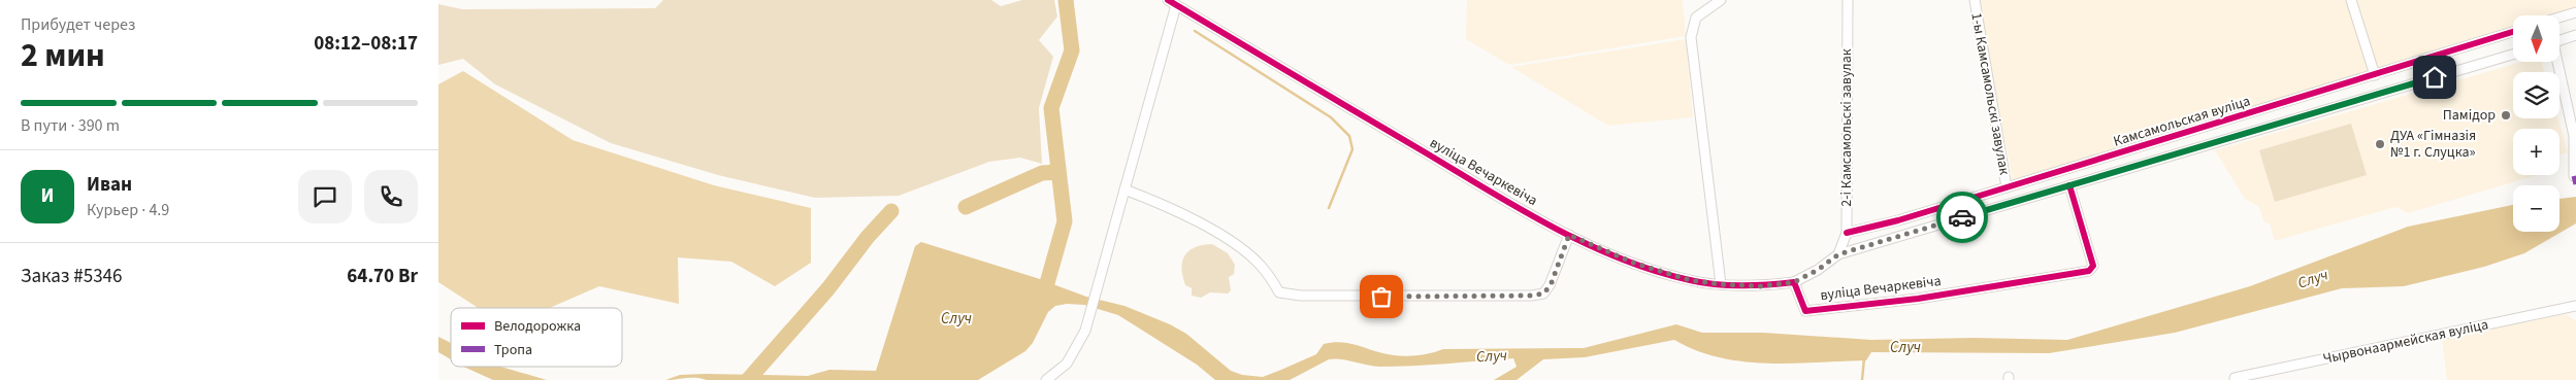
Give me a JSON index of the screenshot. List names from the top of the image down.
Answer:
{
  "streets": {
    "street": [
      "1-ы Камсамольскі завулак",
      "Камсамольская вуліца",
      "2-і Камсамольскі завулак",
      "вуліца Вечаркевіча",
      "Чырвонаармейская вуліца"
    ]
  },
  "crossings": [
    ["1-ы Камсамольскі завулак", "Камсамольская вуліца"],
    ["Камсамольская вуліца", "2-і Камсамольскі завулак"],
    ["Камсамольская вуліца", "вуліца Вечаркевіча"]
  ],
  "water": ["Случ"],
  "places": ["Памідор", "ДУА «Гімназія №1 г. Слуцка»"],
  "legend": ["Велодорожка", "Тропа"],
  "north": "bottom",
  "page": {
    "heading": ["2 мин", "Прибудет через", "08:12–08:17"],
    "panel": [
      "Иван",
      "Курьер · 4.9",
      "Заказ #5346",
      "64.70 Br"
    ],
    "map_buttons": ["+", "−"],
    "bar": "В пути · 390 m",
    "round": "И"
  }
}
